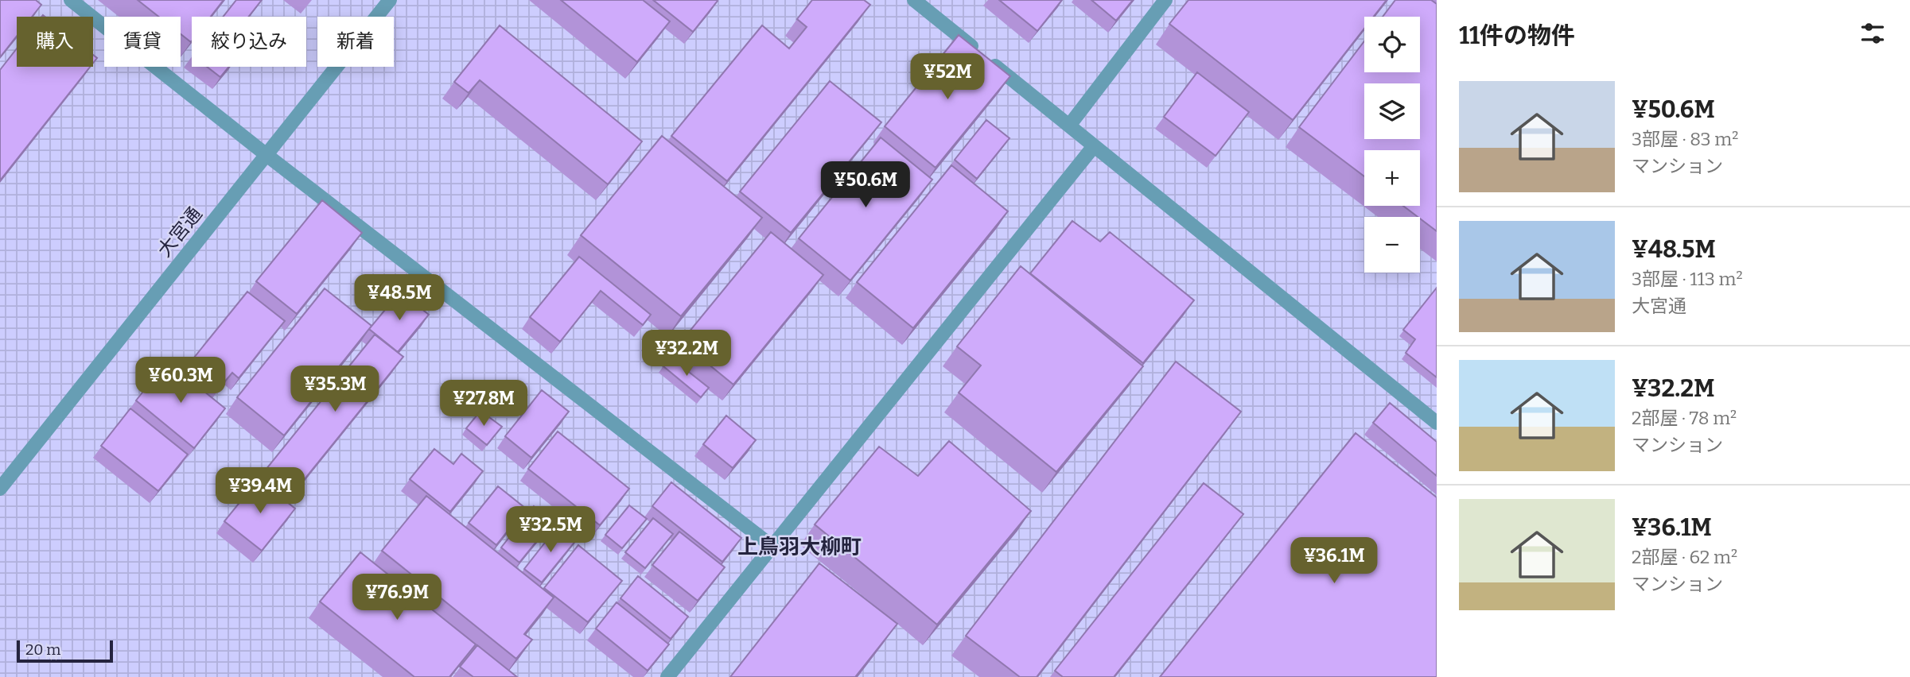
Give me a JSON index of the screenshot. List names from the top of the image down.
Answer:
{
  "streets": {
    "street": ["大宮通"]
  },
  "districts": ["上鳥羽大柳町"],
  "scale_bar": "20 m",
  "page": {
    "heading": "11件の物件",
    "map_buttons": ["+", "−"],
    "chip": [
      "購入",
      "賃貸",
      "絞り込み",
      "新着"
    ],
    "price": [
      "¥52M",
      "¥50.6M",
      "¥48.5M",
      "¥32.2M",
      "¥60.3M",
      "¥35.3M",
      "¥27.8M",
      "¥39.4M",
      "¥32.5M",
      "¥36.1M",
      "¥76.9M"
    ],
    "list": [
      {
        "name": "¥50.6M",
        "note": "3部屋 · 83 m² · マンション"
      },
      {
        "name": "¥48.5M",
        "note": "3部屋 · 113 m² · 大宮通"
      },
      {
        "name": "¥32.2M",
        "note": "2部屋 · 78 m² · マンション"
      },
      {
        "name": "¥36.1M",
        "note": "2部屋 · 62 m² · マンション"
      }
    ],
    "scale": "20 m"
  }
}
